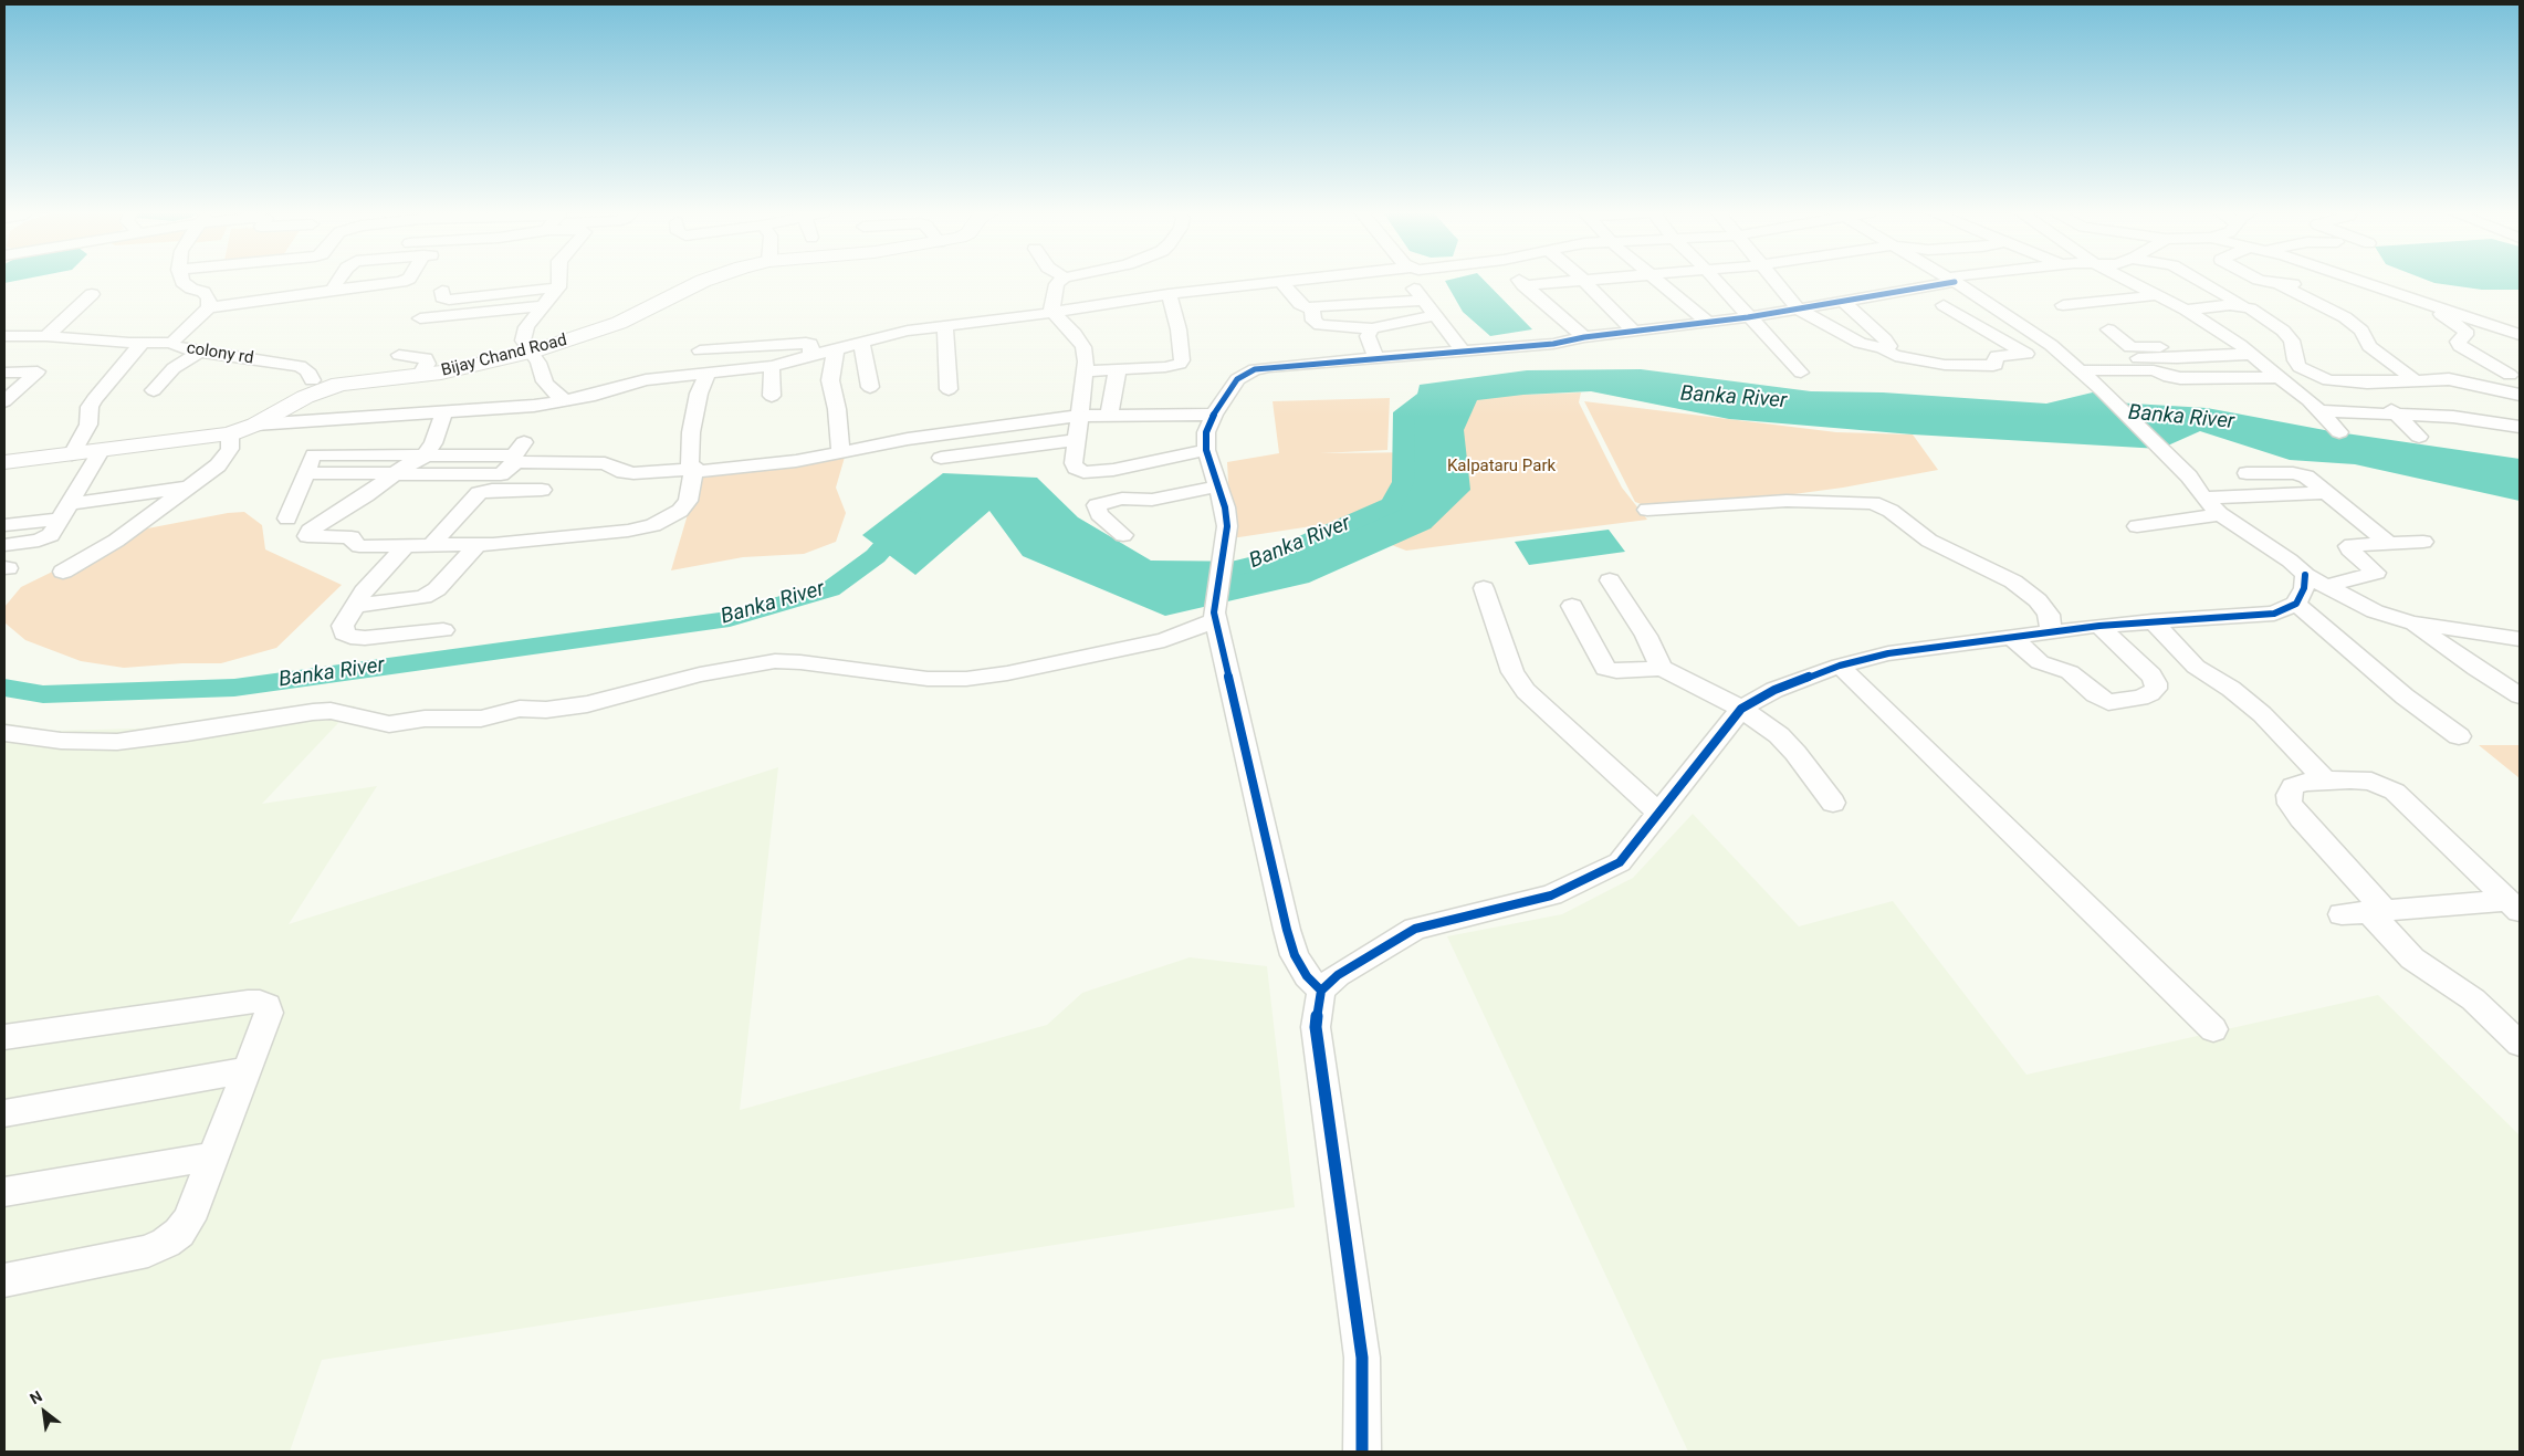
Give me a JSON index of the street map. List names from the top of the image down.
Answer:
{
  "streets": {
    "main road": ["Bijay Chand Road"],
    "street": ["colony rd"]
  },
  "crossings": [
    ["colony rd", "Bijay Chand Road"]
  ],
  "water": ["Banka River"],
  "parks": ["Kalpataru Park"],
  "north": "top left"
}
